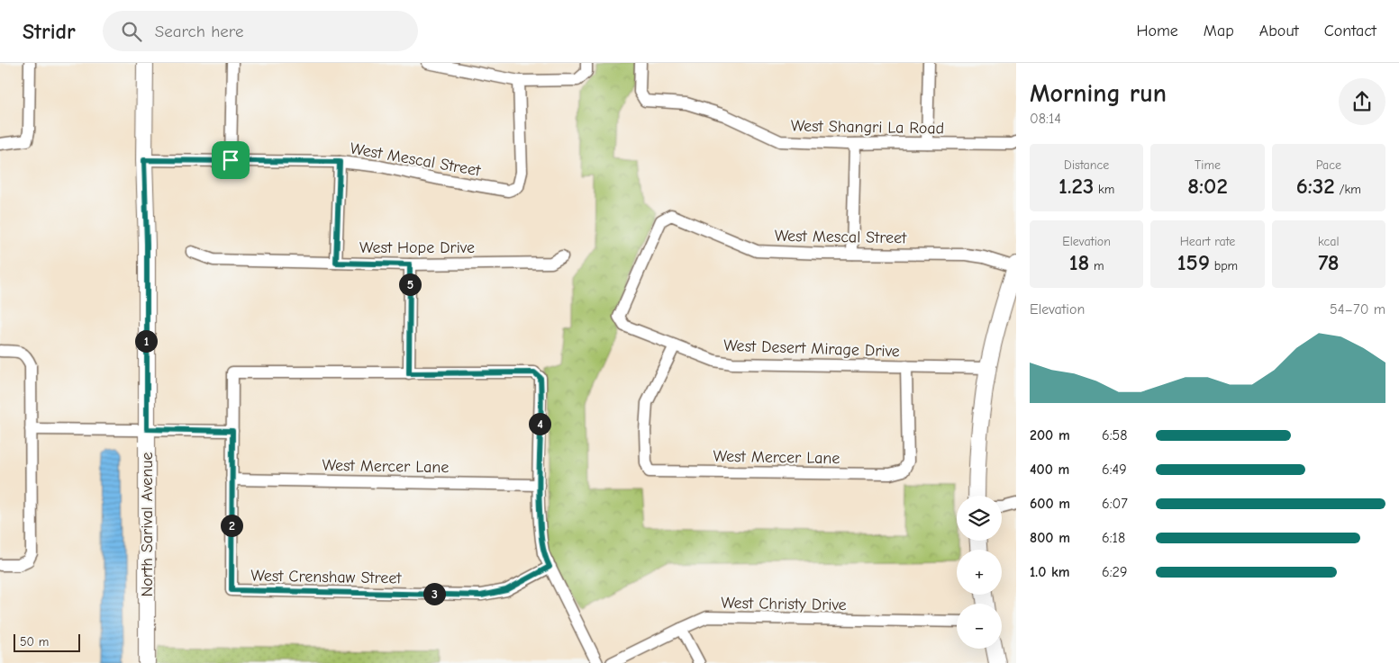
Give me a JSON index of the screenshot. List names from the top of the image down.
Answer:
{
  "streets": {
    "main road": ["North Sarival Avenue"],
    "street": [
      "West Shangri La Road",
      "West Mescal Street",
      "West Hope Drive",
      "West Desert Mirage Drive",
      "West Mercer Lane",
      "West Crenshaw Street",
      "West Christy Drive"
    ]
  },
  "crossings": [
    ["West Mescal Street", "West Desert Mirage Drive"],
    ["West Mescal Street", "North Sarival Avenue"],
    ["West Desert Mirage Drive", "West Mercer Lane"],
    ["West Mercer Lane", "West Crenshaw Street"]
  ],
  "scale_bar": "50 m",
  "page": {
    "header": "Stridr",
    "search": "Search here",
    "nav": [
      "Home",
      "Map",
      "About",
      "Contact"
    ],
    "heading": ["Morning run", "08:14"],
    "stats": [
      ["Distance", "1.23 km"],
      ["Time", "8:02"],
      ["Pace", "6:32 /km"],
      ["Elevation", "18 m"],
      ["Heart rate", "159 bpm"],
      ["kcal", "78"]
    ],
    "pins": [
      "5",
      "1",
      "4",
      "2",
      "3"
    ],
    "chart": ["Elevation", "54–70 m"],
    "list": [
      {
        "name": "200 m",
        "note": "6:58"
      },
      {
        "name": "400 m",
        "note": "6:49"
      },
      {
        "name": "600 m",
        "note": "6:07"
      },
      {
        "name": "800 m",
        "note": "6:18"
      },
      {
        "name": "1.0 km",
        "note": "6:29"
      }
    ],
    "map_buttons": ["+", "−"],
    "scale": "50 m"
  }
}
